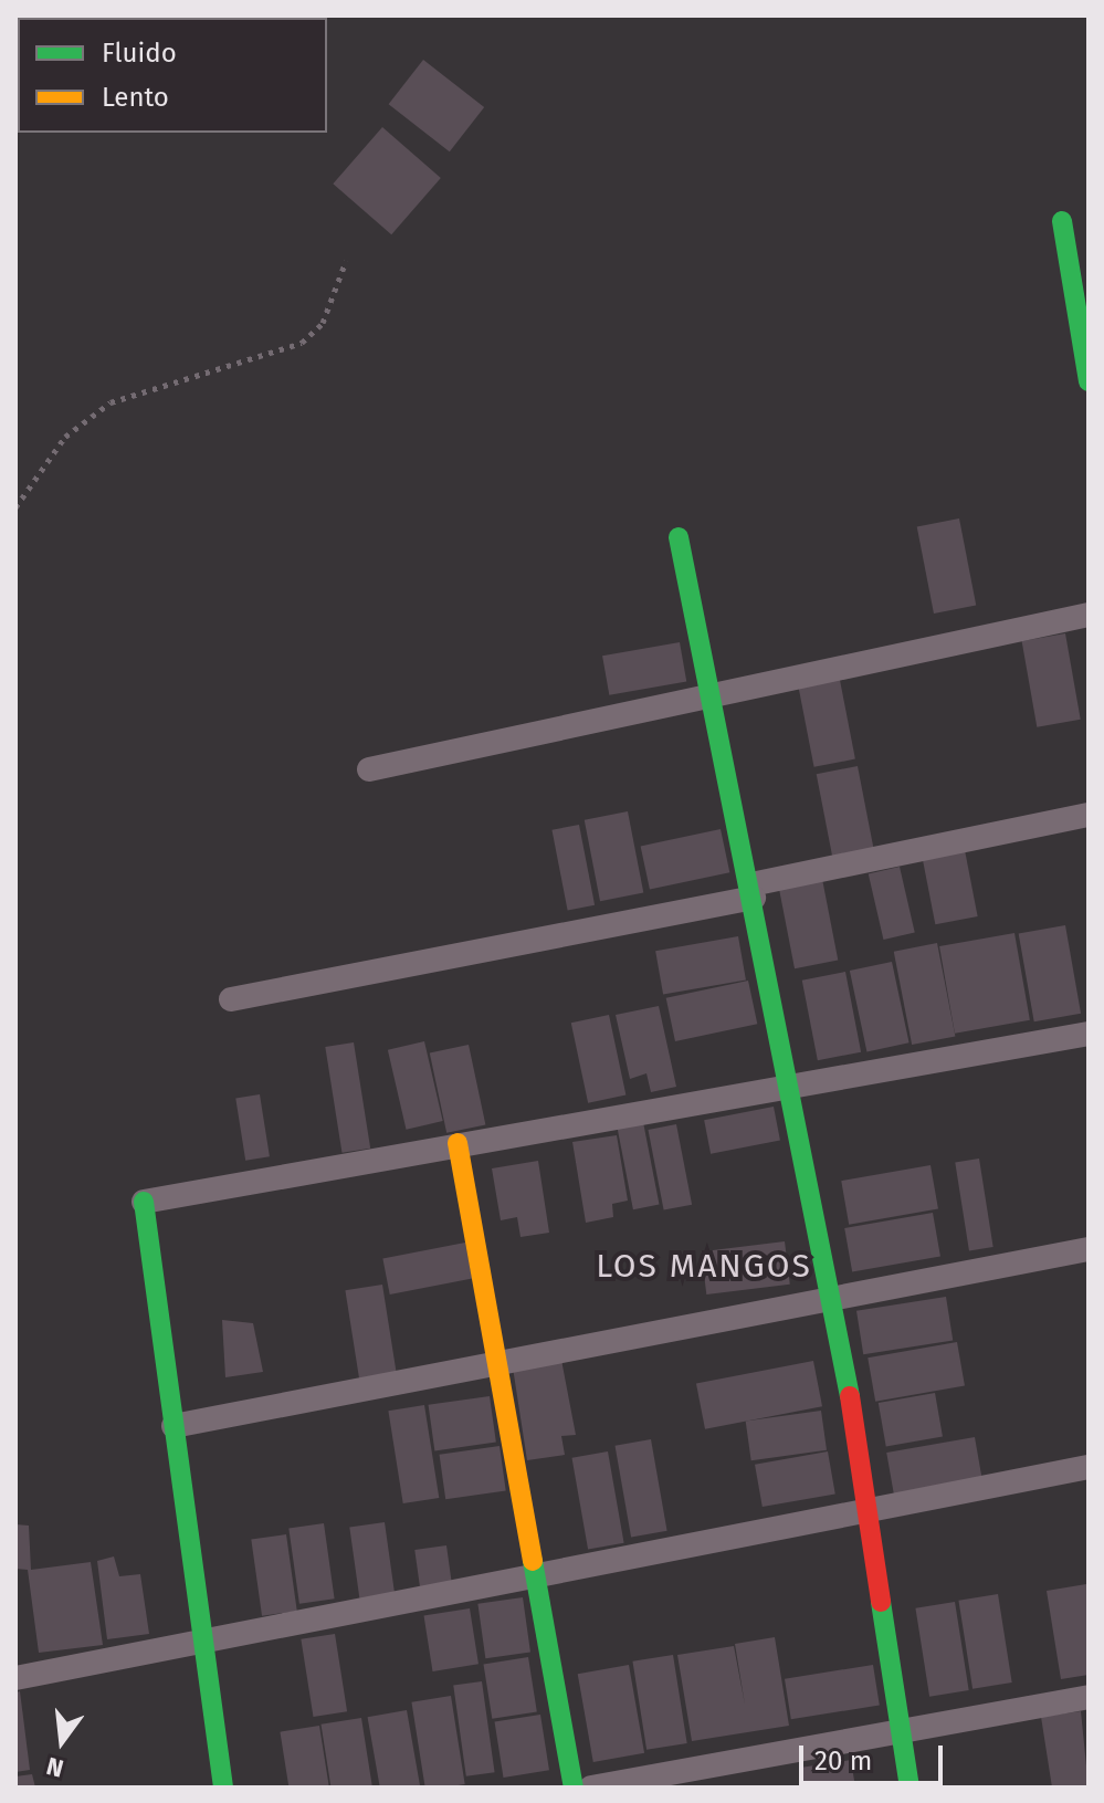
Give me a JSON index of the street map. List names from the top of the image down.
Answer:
{
  "districts": ["LOS MANGOS"],
  "legend": ["Fluido", "Lento"],
  "scale_bar": "20 m",
  "north": "bottom"
}
